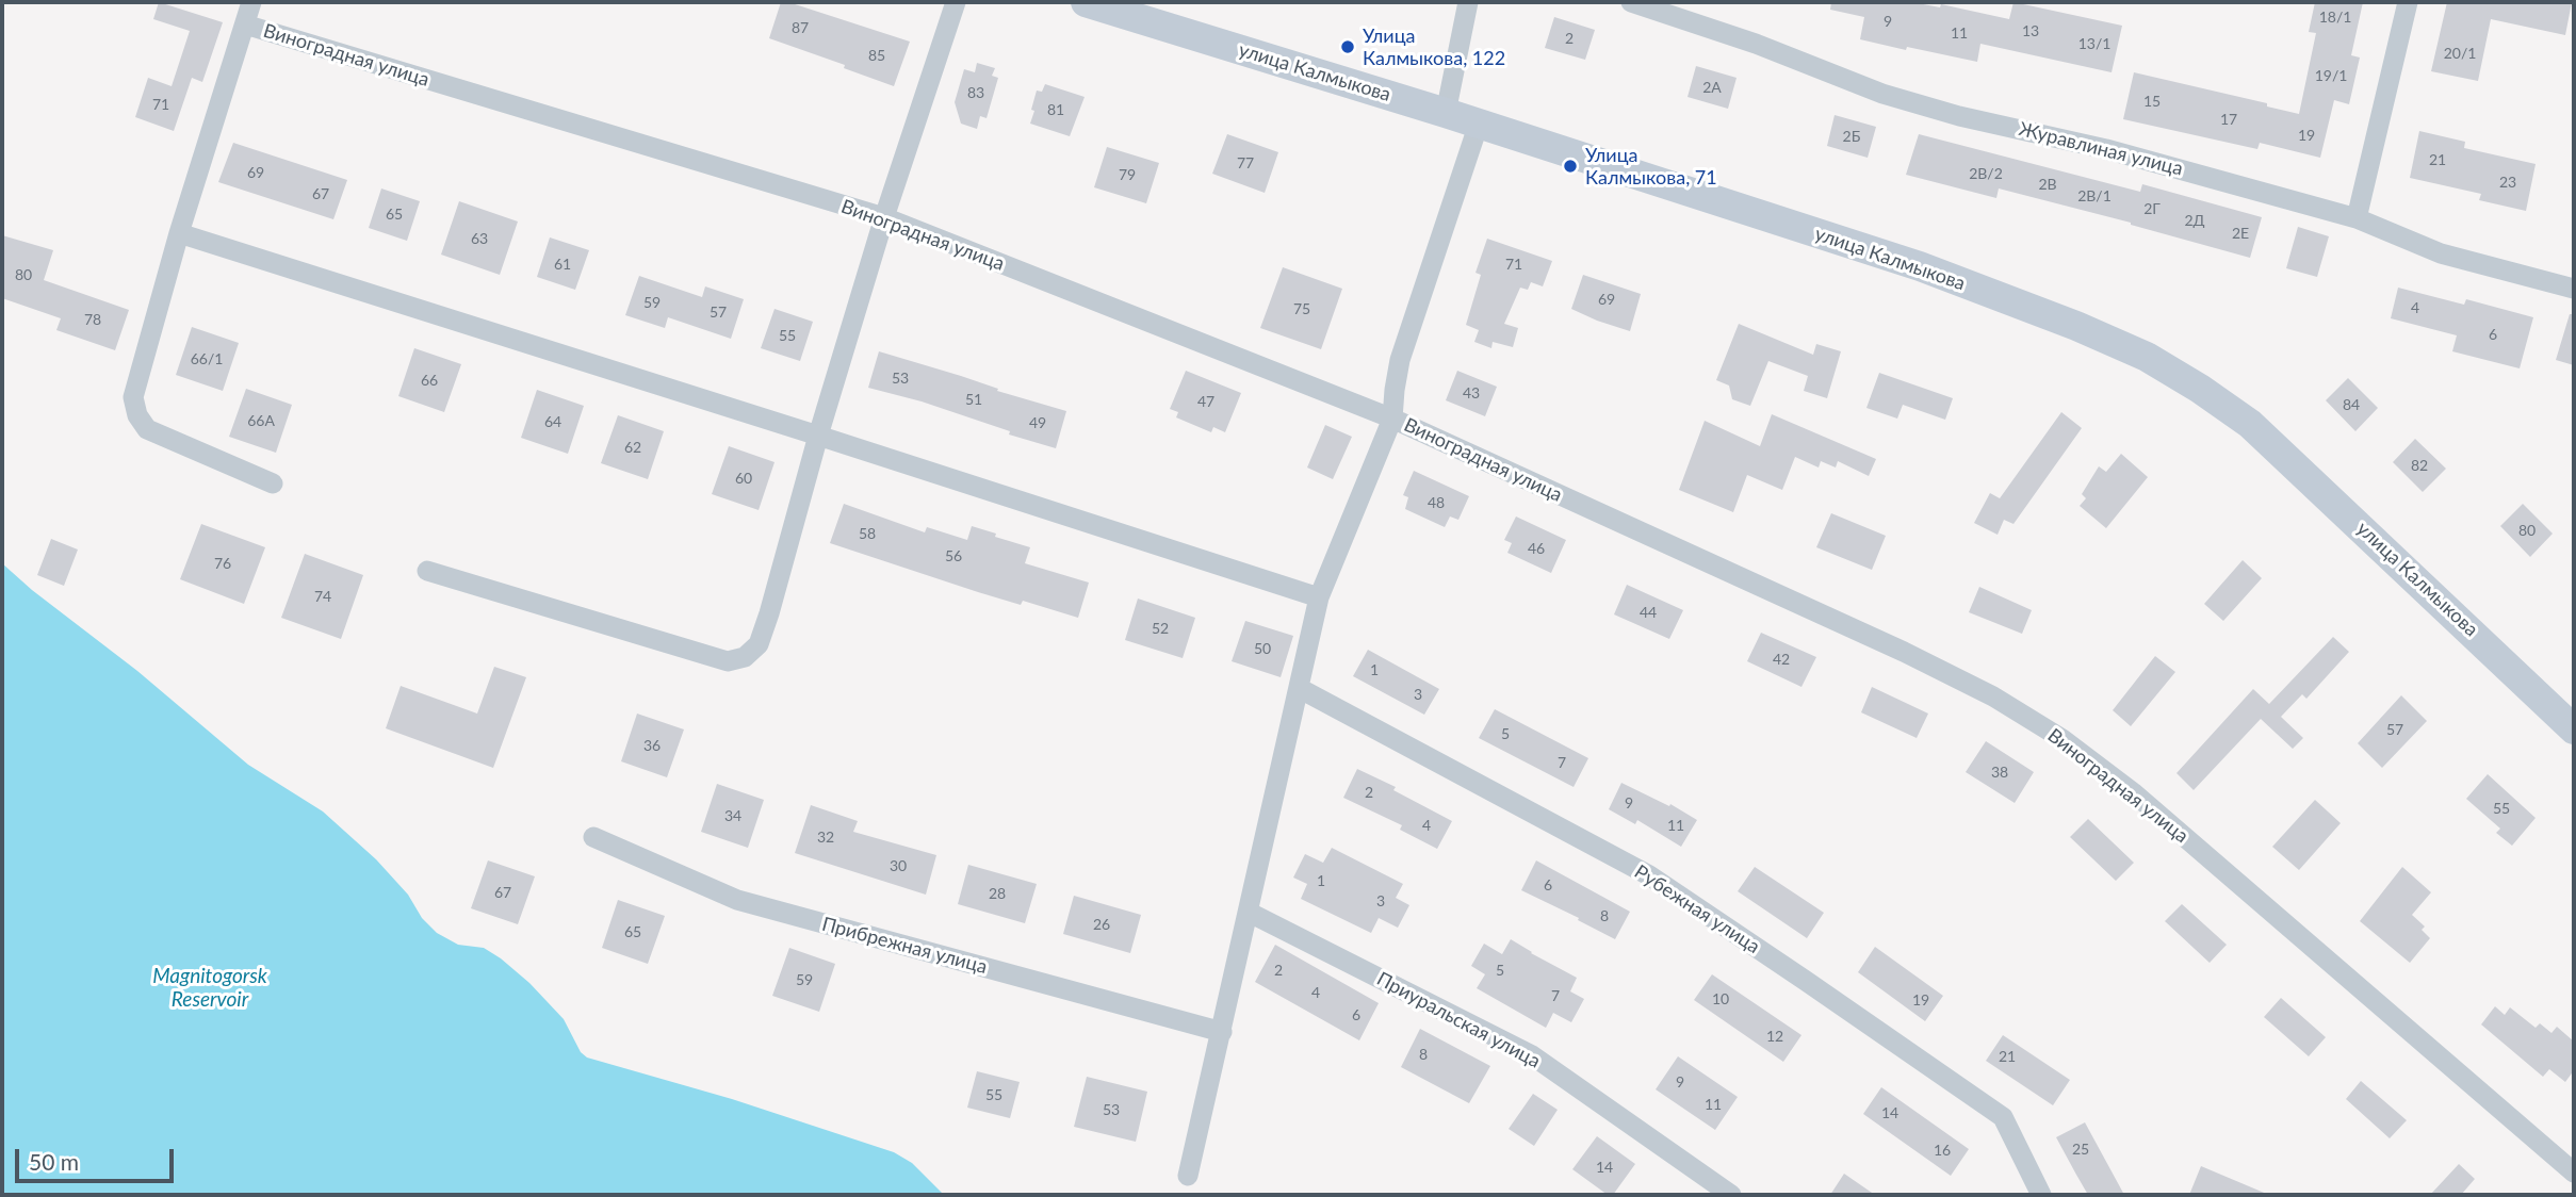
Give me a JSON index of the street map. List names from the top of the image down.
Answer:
{
  "streets": {
    "main road": ["улица Калмыкова"],
    "street": [
      "Виноградная улица",
      "Журавлиная улица",
      "Рубежная улица",
      "Прибрежная улица",
      "Приуральская улица"
    ]
  },
  "water": ["Magnitogorsk Reservoir"],
  "places": ["Улица Калмыкова, 122", "Улица Калмыкова, 71"],
  "house_numbers": [
    "18/1",
    "9",
    "87",
    "13",
    "11",
    "2",
    "13/1",
    "20/1",
    "85",
    "19/1",
    "2А",
    "83",
    "15",
    "71",
    "81",
    "17",
    "19",
    "2Б",
    "21",
    "77",
    "69",
    "2В/2",
    "79",
    "23",
    "2В",
    "67",
    "2В/1",
    "2Г",
    "65",
    "2Д",
    "2Е",
    "63",
    "61",
    "71",
    "80",
    "69",
    "59",
    "4",
    "75",
    "57",
    "78",
    "6",
    "55",
    "66/1",
    "53",
    "66",
    "43",
    "51",
    "47",
    "84",
    "66А",
    "64",
    "49",
    "62",
    "82",
    "60",
    "48",
    "80",
    "58",
    "46",
    "56",
    "76",
    "74",
    "44",
    "52",
    "50",
    "42",
    "1",
    "3",
    "57",
    "5",
    "36",
    "7",
    "38",
    "2",
    "9",
    "55",
    "34",
    "4",
    "11",
    "32",
    "30",
    "1",
    "6",
    "67",
    "28",
    "3",
    "8",
    "26",
    "65",
    "2",
    "5",
    "59",
    "4",
    "7",
    "10",
    "19",
    "6",
    "12",
    "8",
    "21",
    "9",
    "55",
    "11",
    "53",
    "14",
    "25",
    "16",
    "14"
  ],
  "scale_bar": "50 m"
}
